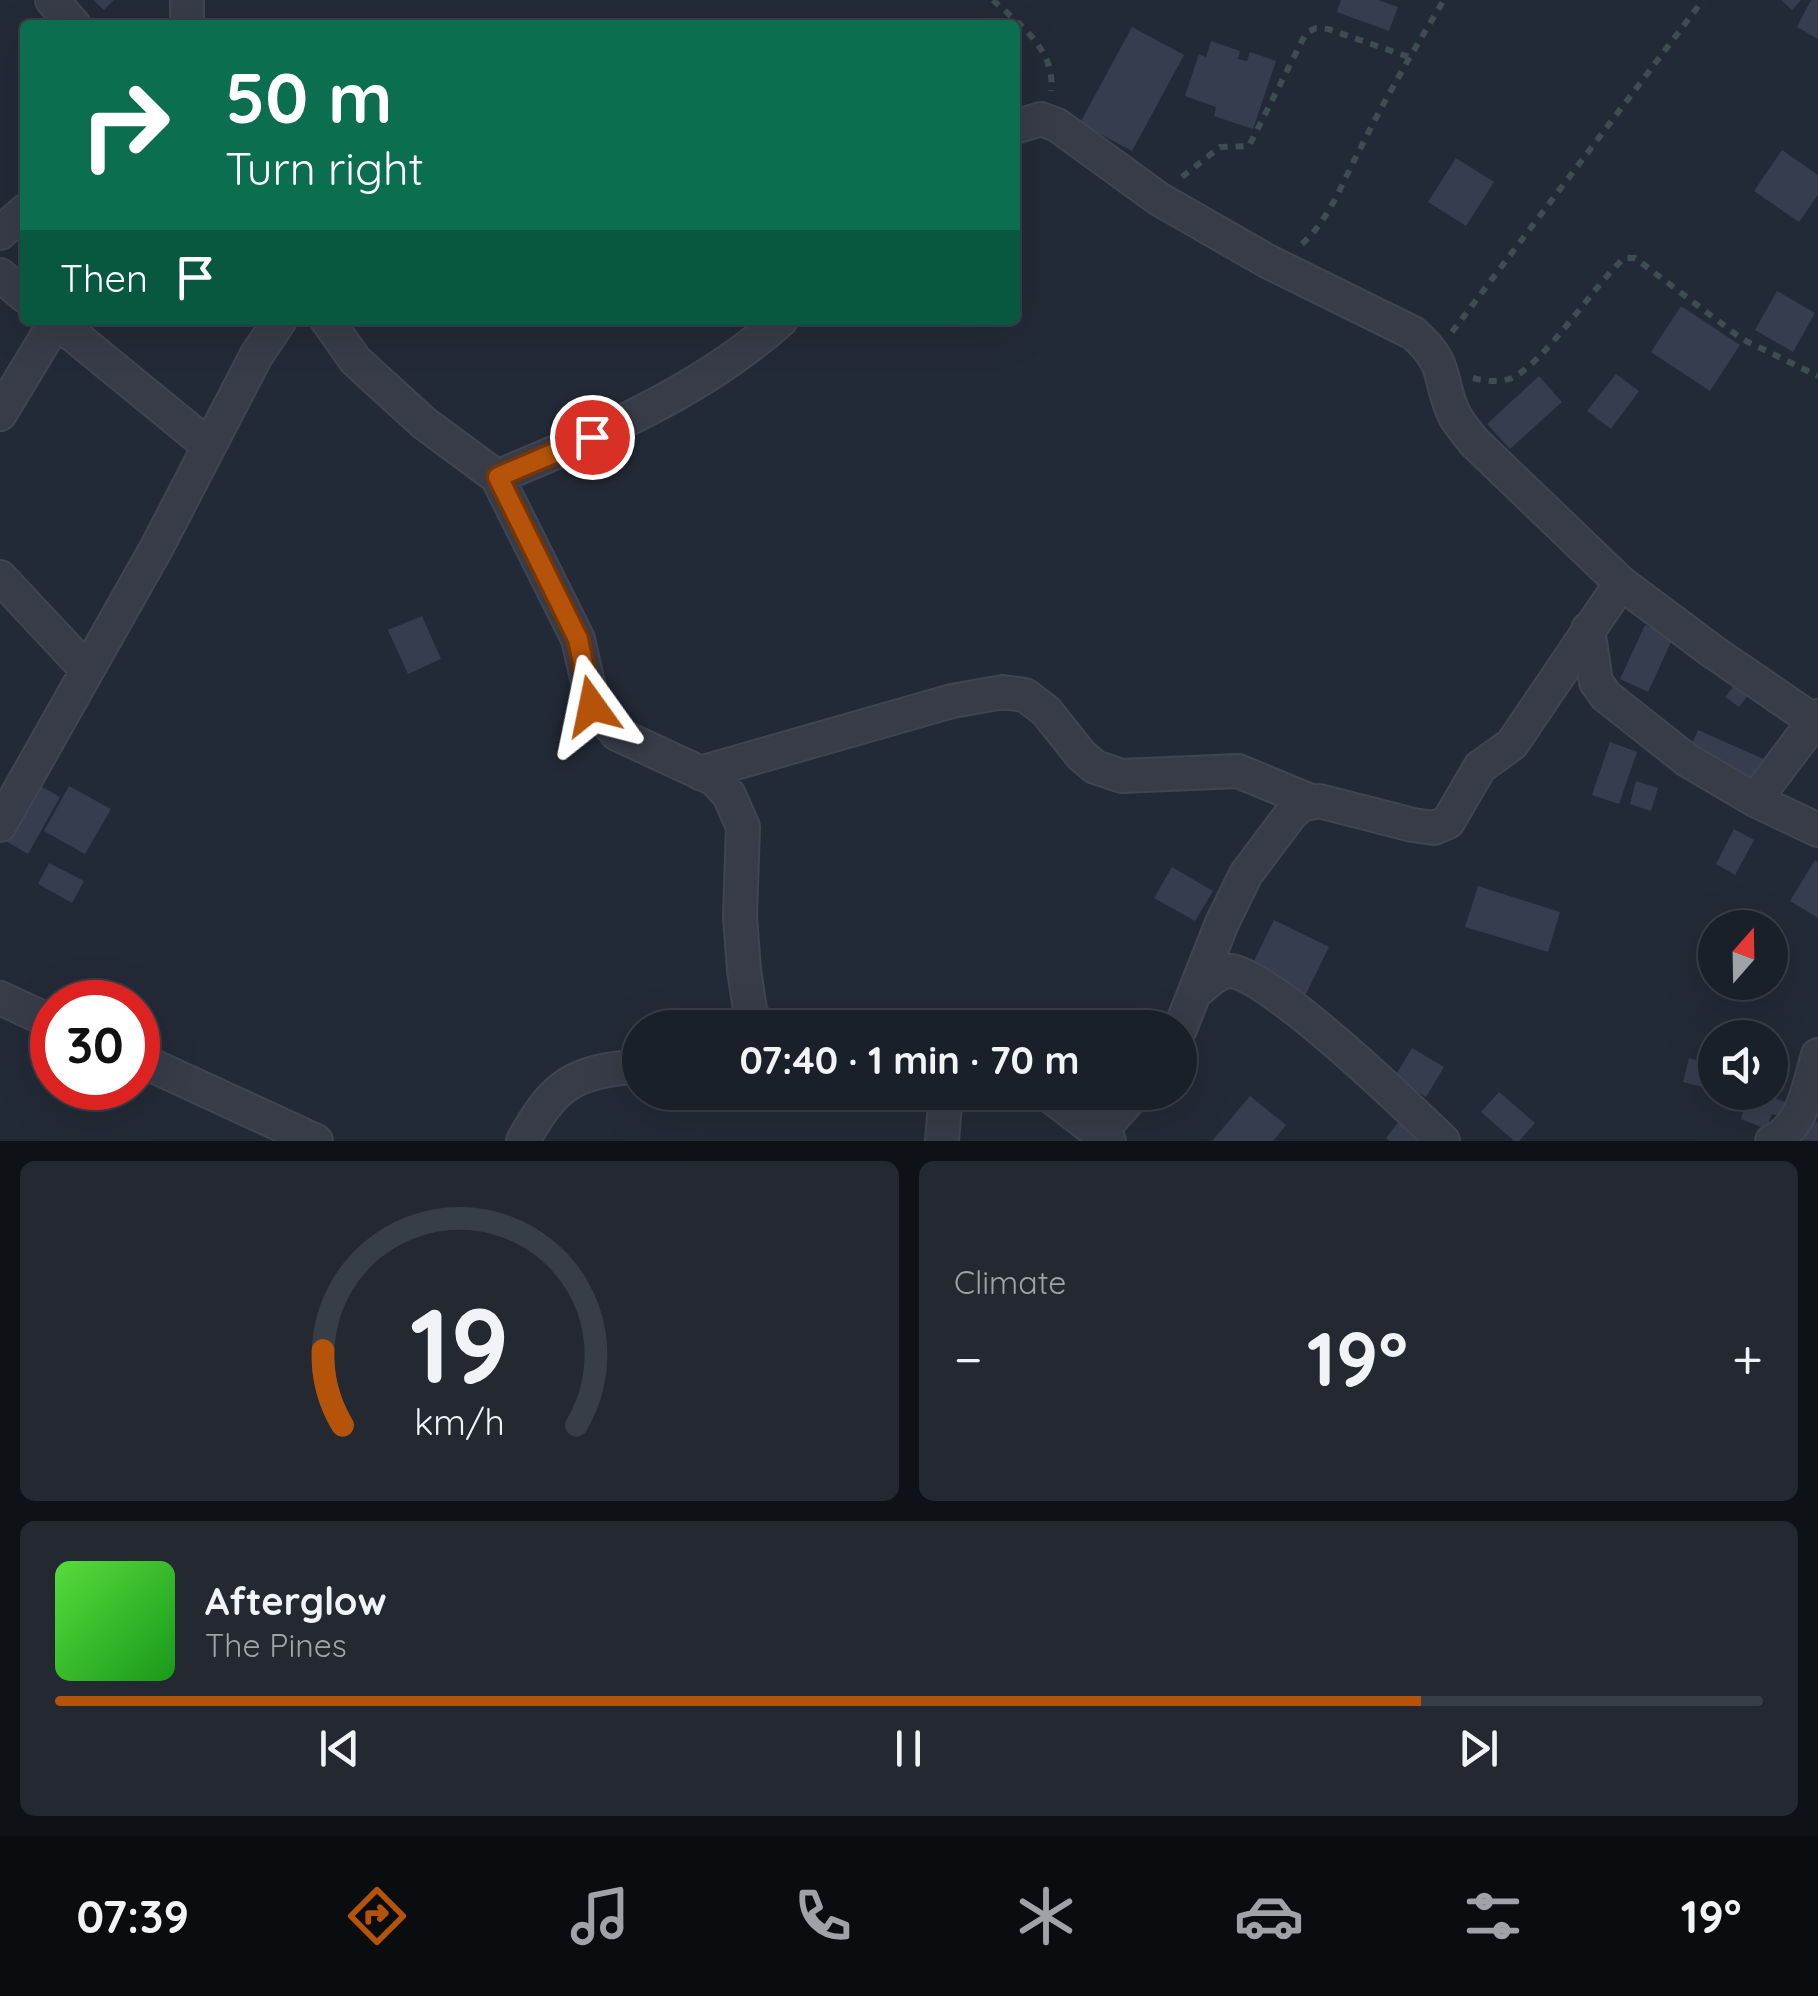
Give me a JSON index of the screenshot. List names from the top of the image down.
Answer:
{
  "north": "top",
  "page": {
    "turn": ["50 m", "Turn right"],
    "then": "Then",
    "limit": "30",
    "trip": "07:40 · 1 min · 70 m",
    "tile": "Climate",
    "heat": ["−", "19°", "+"],
    "song": ["Afterglow", "The Pines"],
    "tabs": ["07:39", "19°"],
    "gauge": ["19", "km/h"]
  }
}
